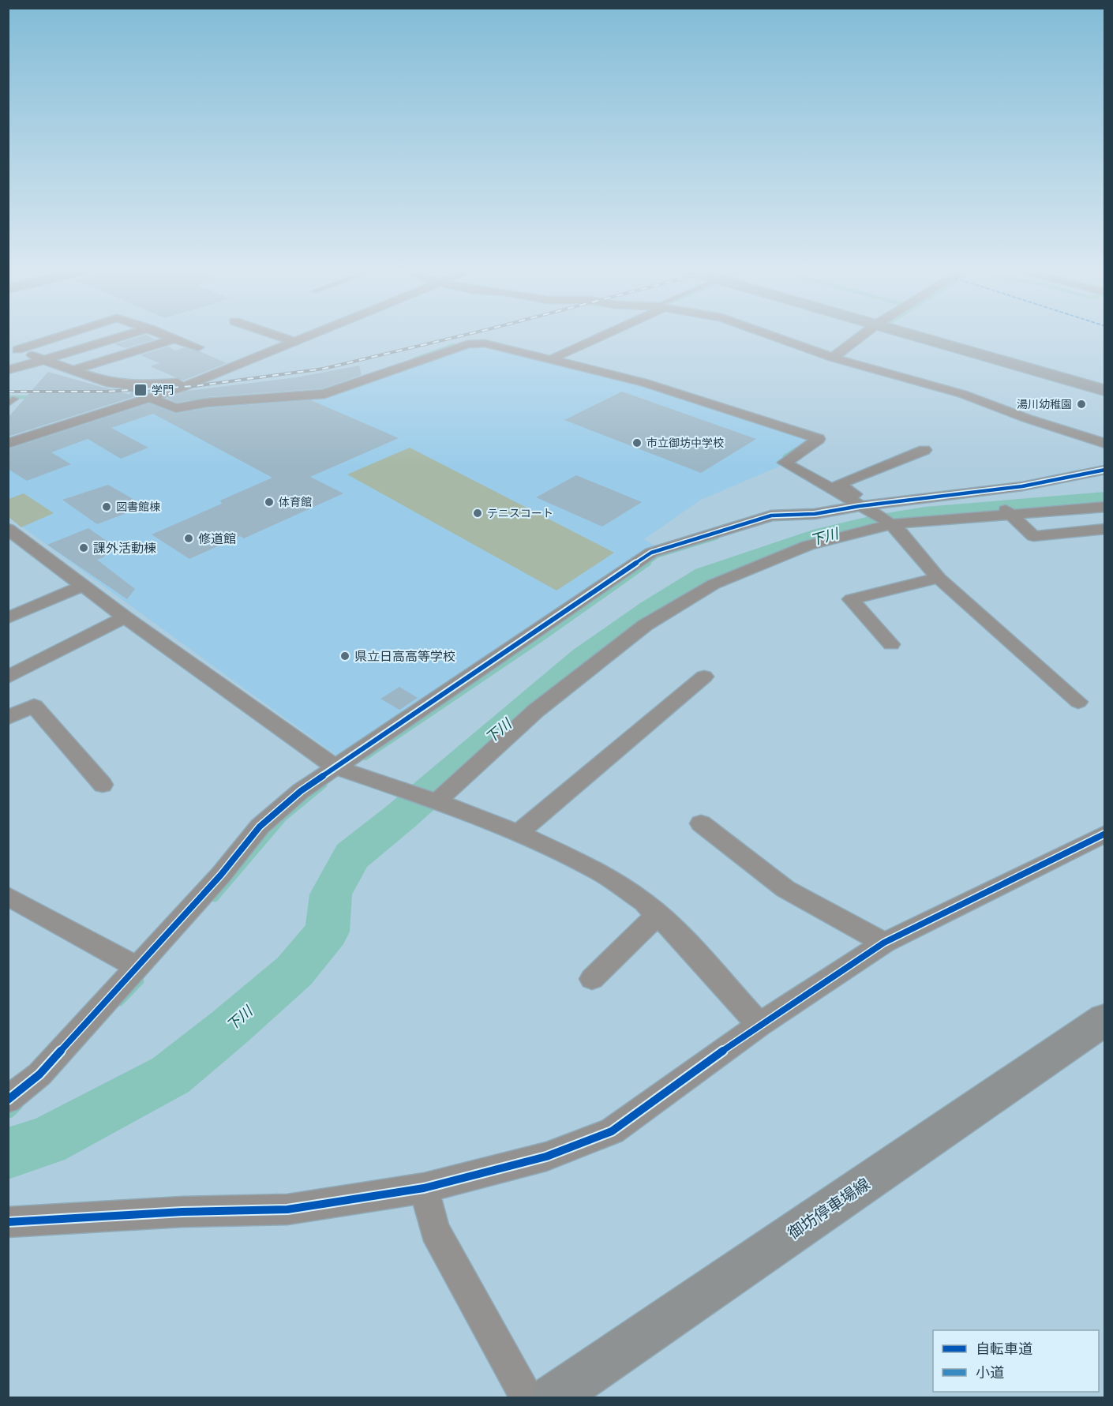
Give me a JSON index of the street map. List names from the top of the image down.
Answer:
{
  "streets": {
    "main road": ["御坊停車場線"]
  },
  "water": ["下川"],
  "places": {
    "transit": ["学門"],
    "other": [
      "湯川幼稚園",
      "市立御坊中学校",
      "体育館",
      "図書館棟",
      "テニスコート",
      "修道館",
      "課外活動棟",
      "県立日高高等学校"
    ]
  },
  "legend": ["自転車道", "小道"]
}
